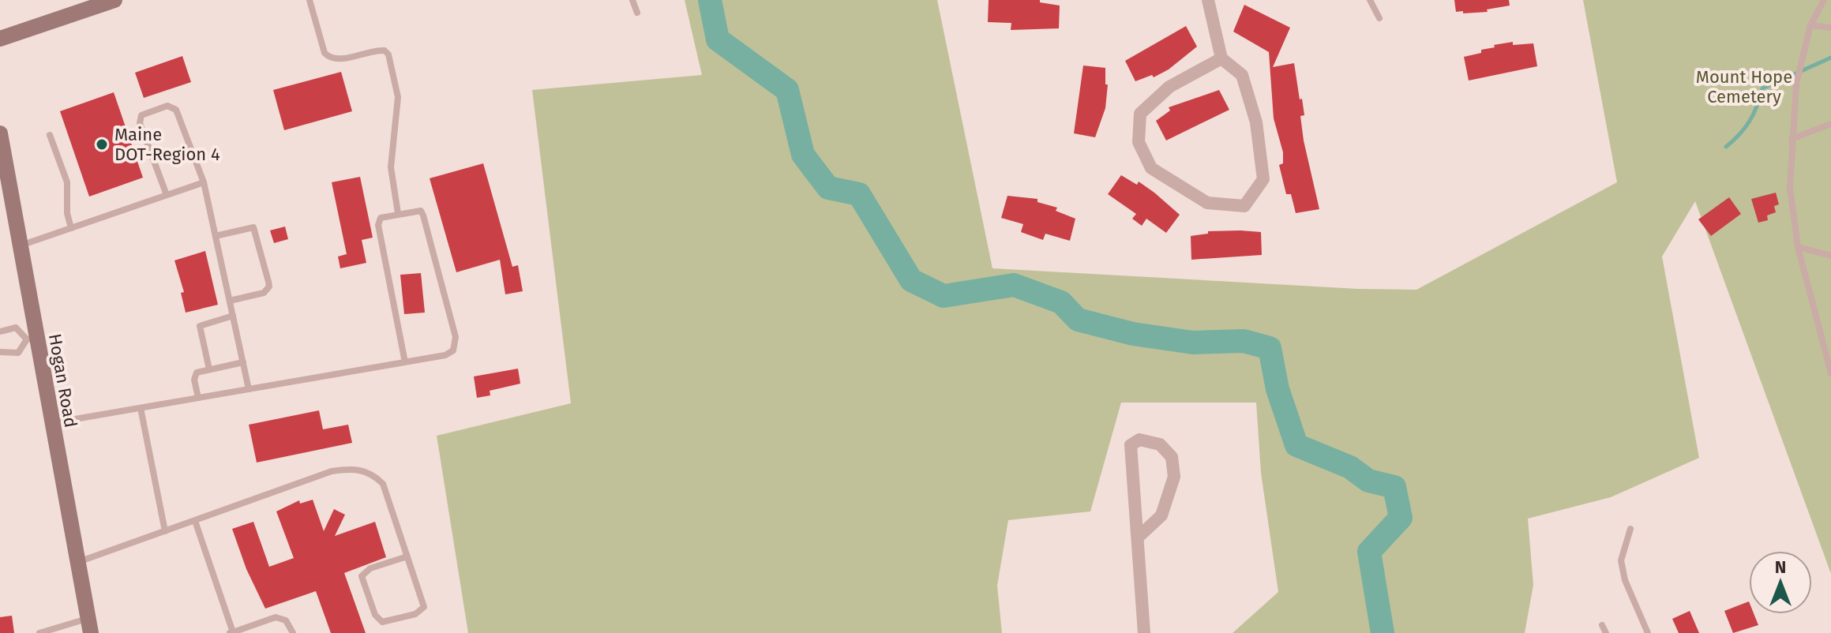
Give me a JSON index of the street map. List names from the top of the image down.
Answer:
{
  "streets": {
    "main road": ["Hogan Road"]
  },
  "parks": ["Mount Hope Cemetery"],
  "places": ["Maine DOT-Region 4"],
  "north": "top"
}
